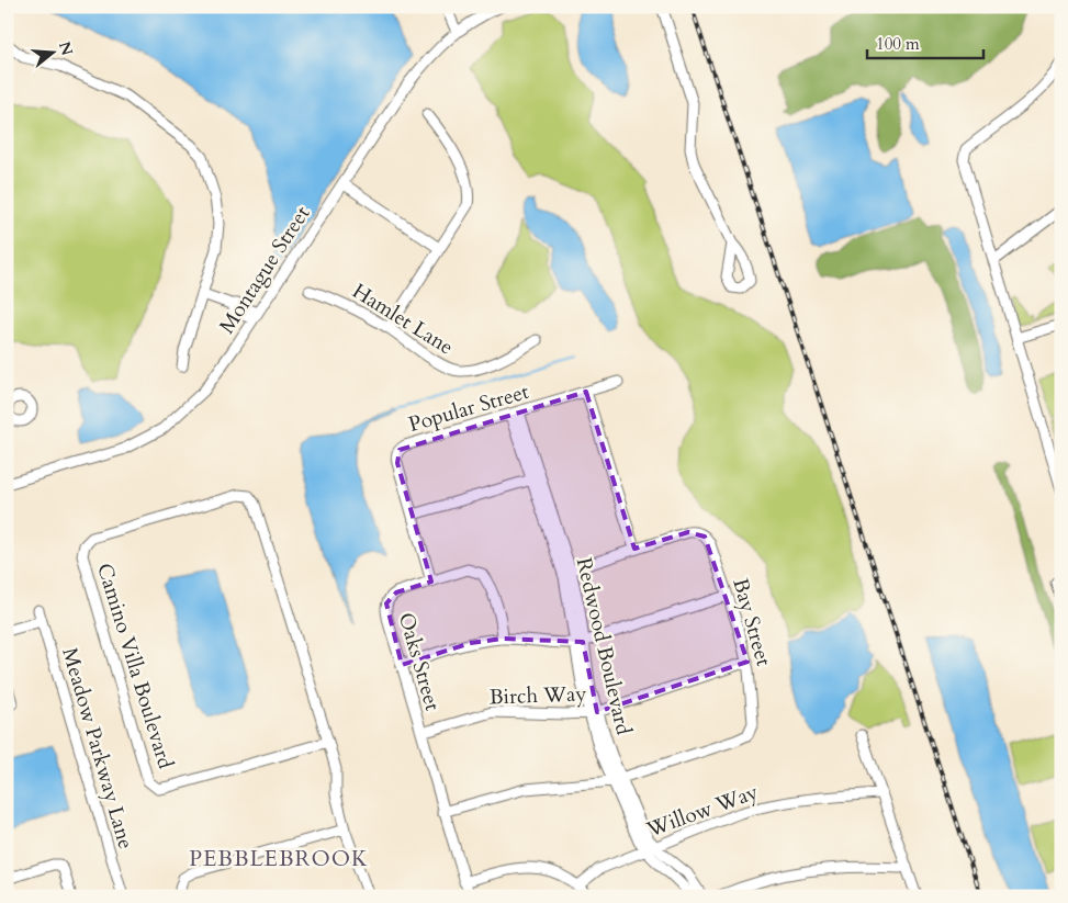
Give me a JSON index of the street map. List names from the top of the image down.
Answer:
{
  "streets": {
    "street": [
      "Montague Street",
      "Hamlet Lane",
      "Popular Street",
      "Bay Street",
      "Redwood Boulevard",
      "Oaks Street",
      "Camino Villa Boulevard",
      "Birch Way",
      "Meadow Parkway Lane",
      "Willow Way"
    ]
  },
  "crossings": [
    ["Popular Street", "Redwood Boulevard"],
    ["Popular Street", "Oaks Street"],
    ["Bay Street", "Redwood Boulevard"],
    ["Bay Street", "Birch Way"],
    ["Redwood Boulevard", "Birch Way"],
    ["Redwood Boulevard", "Willow Way"],
    ["Oaks Street", "Birch Way"]
  ],
  "districts": ["PEBBLEBROOK"],
  "scale_bar": "100 m",
  "north": "right"
}
